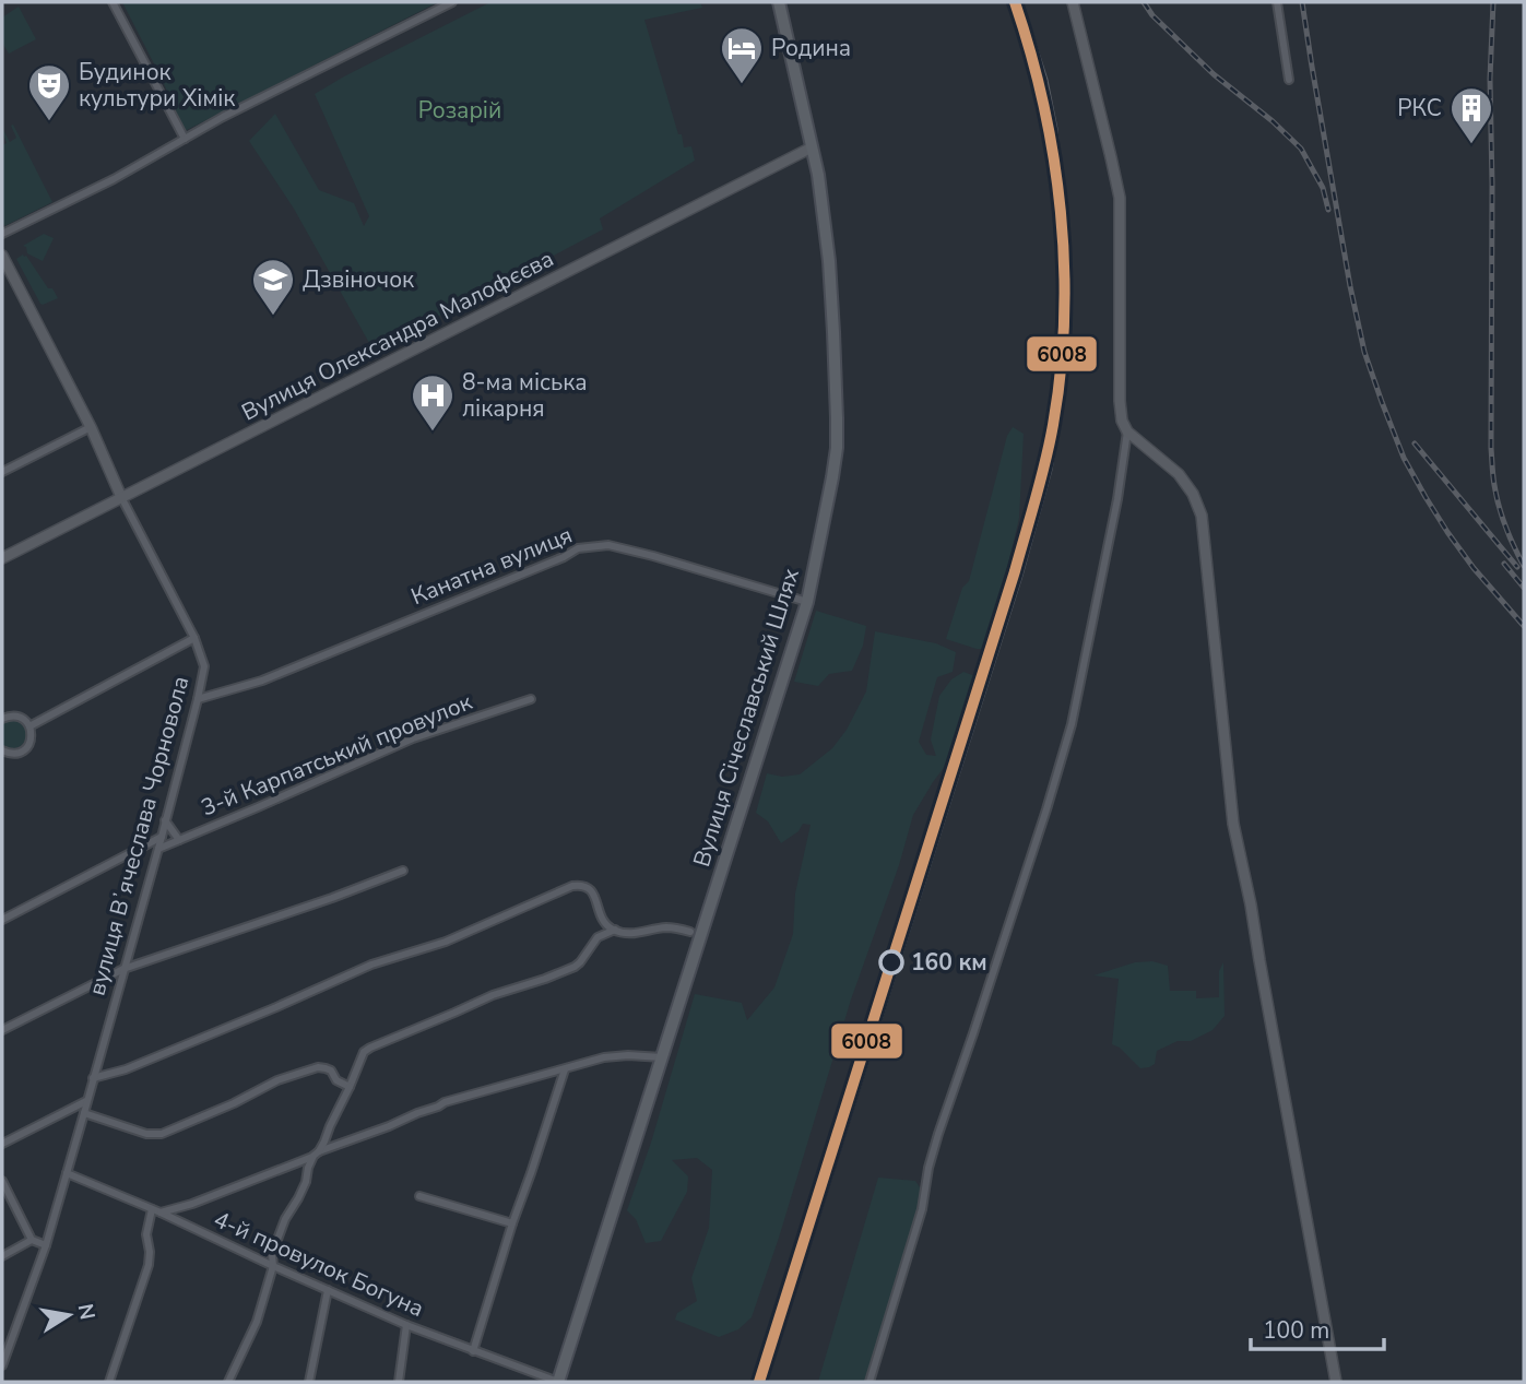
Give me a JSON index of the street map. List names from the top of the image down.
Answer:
{
  "streets": {
    "main road": ["Вулиця Січеславський Шлях"],
    "street": [
      "Вулиця Олександра Малофєєва",
      "Канатна вулиця",
      "3-й Карпатський провулок",
      "вулиця Вʼячеслава Чорновола",
      "4-й провулок Богуна"
    ]
  },
  "crossings": [
    ["Вулиця Олександра Малофєєва", "Вулиця Січеславський Шлях"],
    ["Вулиця Олександра Малофєєва", "вулиця Вʼячеслава Чорновола"],
    ["Канатна вулиця", "Вулиця Січеславський Шлях"],
    ["Канатна вулиця", "вулиця Вʼячеслава Чорновола"],
    ["Вулиця Січеславський Шлях", "4-й провулок Богуна"],
    ["3-й Карпатський провулок", "вулиця Вʼячеслава Чорновола"],
    ["вулиця Вʼячеслава Чорновола", "4-й провулок Богуна"]
  ],
  "parks": ["Розарій"],
  "places": {
    "hotel": ["Родина"],
    "theatre": ["Будинок культури Хімік"],
    "building": ["РКС"],
    "school or university": ["Дзвіночок"],
    "hospital": ["8-ма міська лікарня"],
    "other": ["160 км"]
  },
  "lines": ["transit line 6008"],
  "scale_bar": "100 m",
  "north": "right"
}
